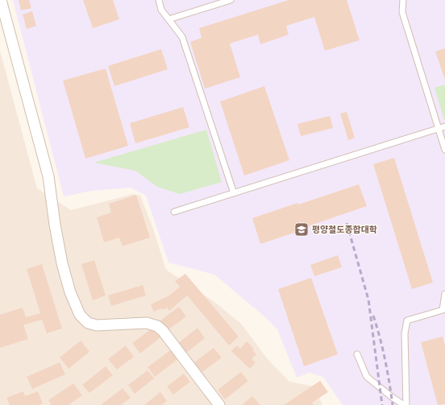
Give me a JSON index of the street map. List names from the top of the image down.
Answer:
{
  "places": {
    "school or university": ["평양철도종합대학"]
  }
}
